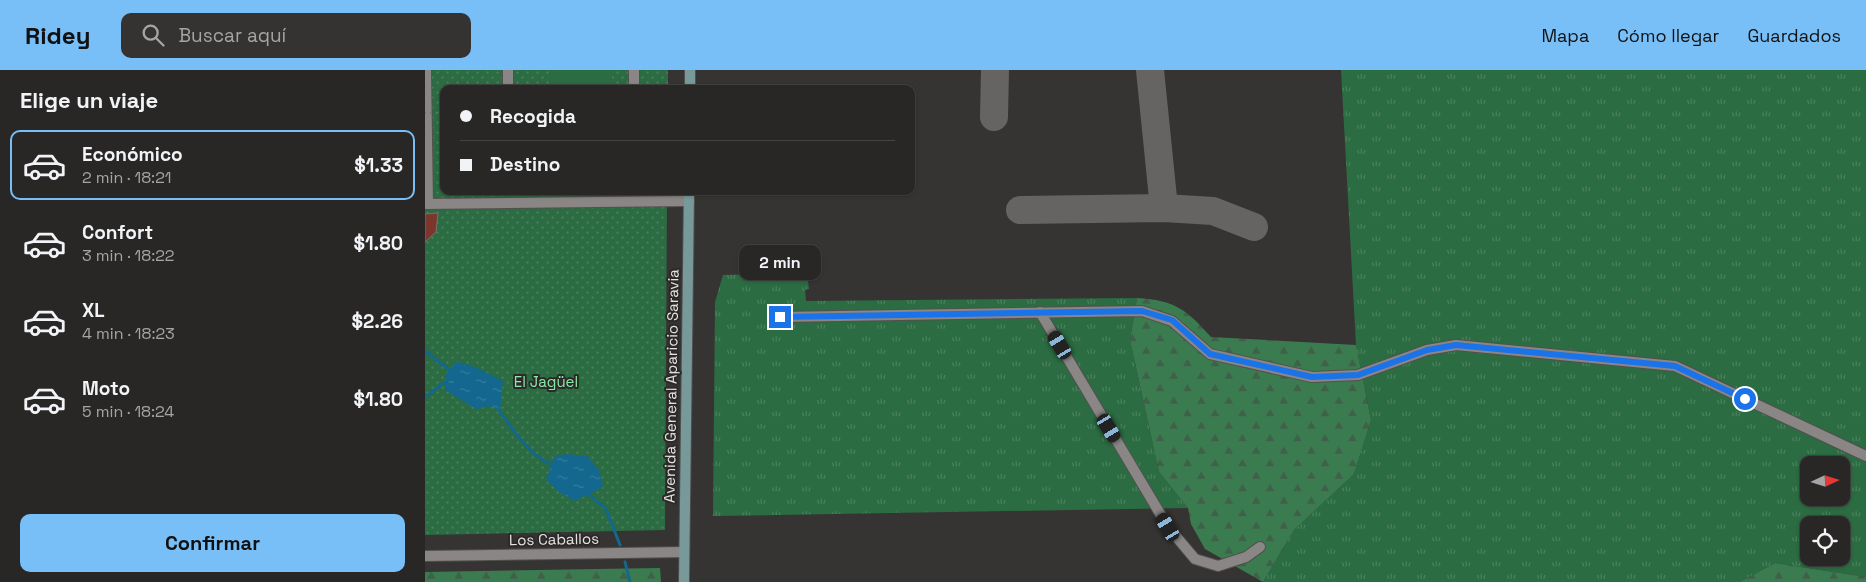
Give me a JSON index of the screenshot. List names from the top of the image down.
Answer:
{
  "streets": {
    "main road": ["Avenida General Aparicio Saravia"],
    "street": ["Los Caballos"]
  },
  "crossings": [
    ["Avenida General Aparicio Saravia", "Los Caballos"]
  ],
  "parks": ["El Jagüel"],
  "north": "right",
  "page": {
    "header": "Ridey",
    "search": "Buscar aquí",
    "nav": ["Mapa", "Cómo llegar", "Guardados"],
    "heading": "Elige un viaje",
    "banner": ["Recogida", "Destino"],
    "list": [
      {
        "name": "Económico",
        "note": "2 min · 18:21",
        "value": "$1.33"
      },
      {
        "name": "Confort",
        "note": "3 min · 18:22",
        "value": "$1.80"
      },
      {
        "name": "XL",
        "note": "4 min · 18:23",
        "value": "$2.26"
      },
      {
        "name": "Moto",
        "note": "5 min · 18:24",
        "value": "$1.80"
      }
    ],
    "bubble": "2 min",
    "buttons": "Confirmar"
  }
}
